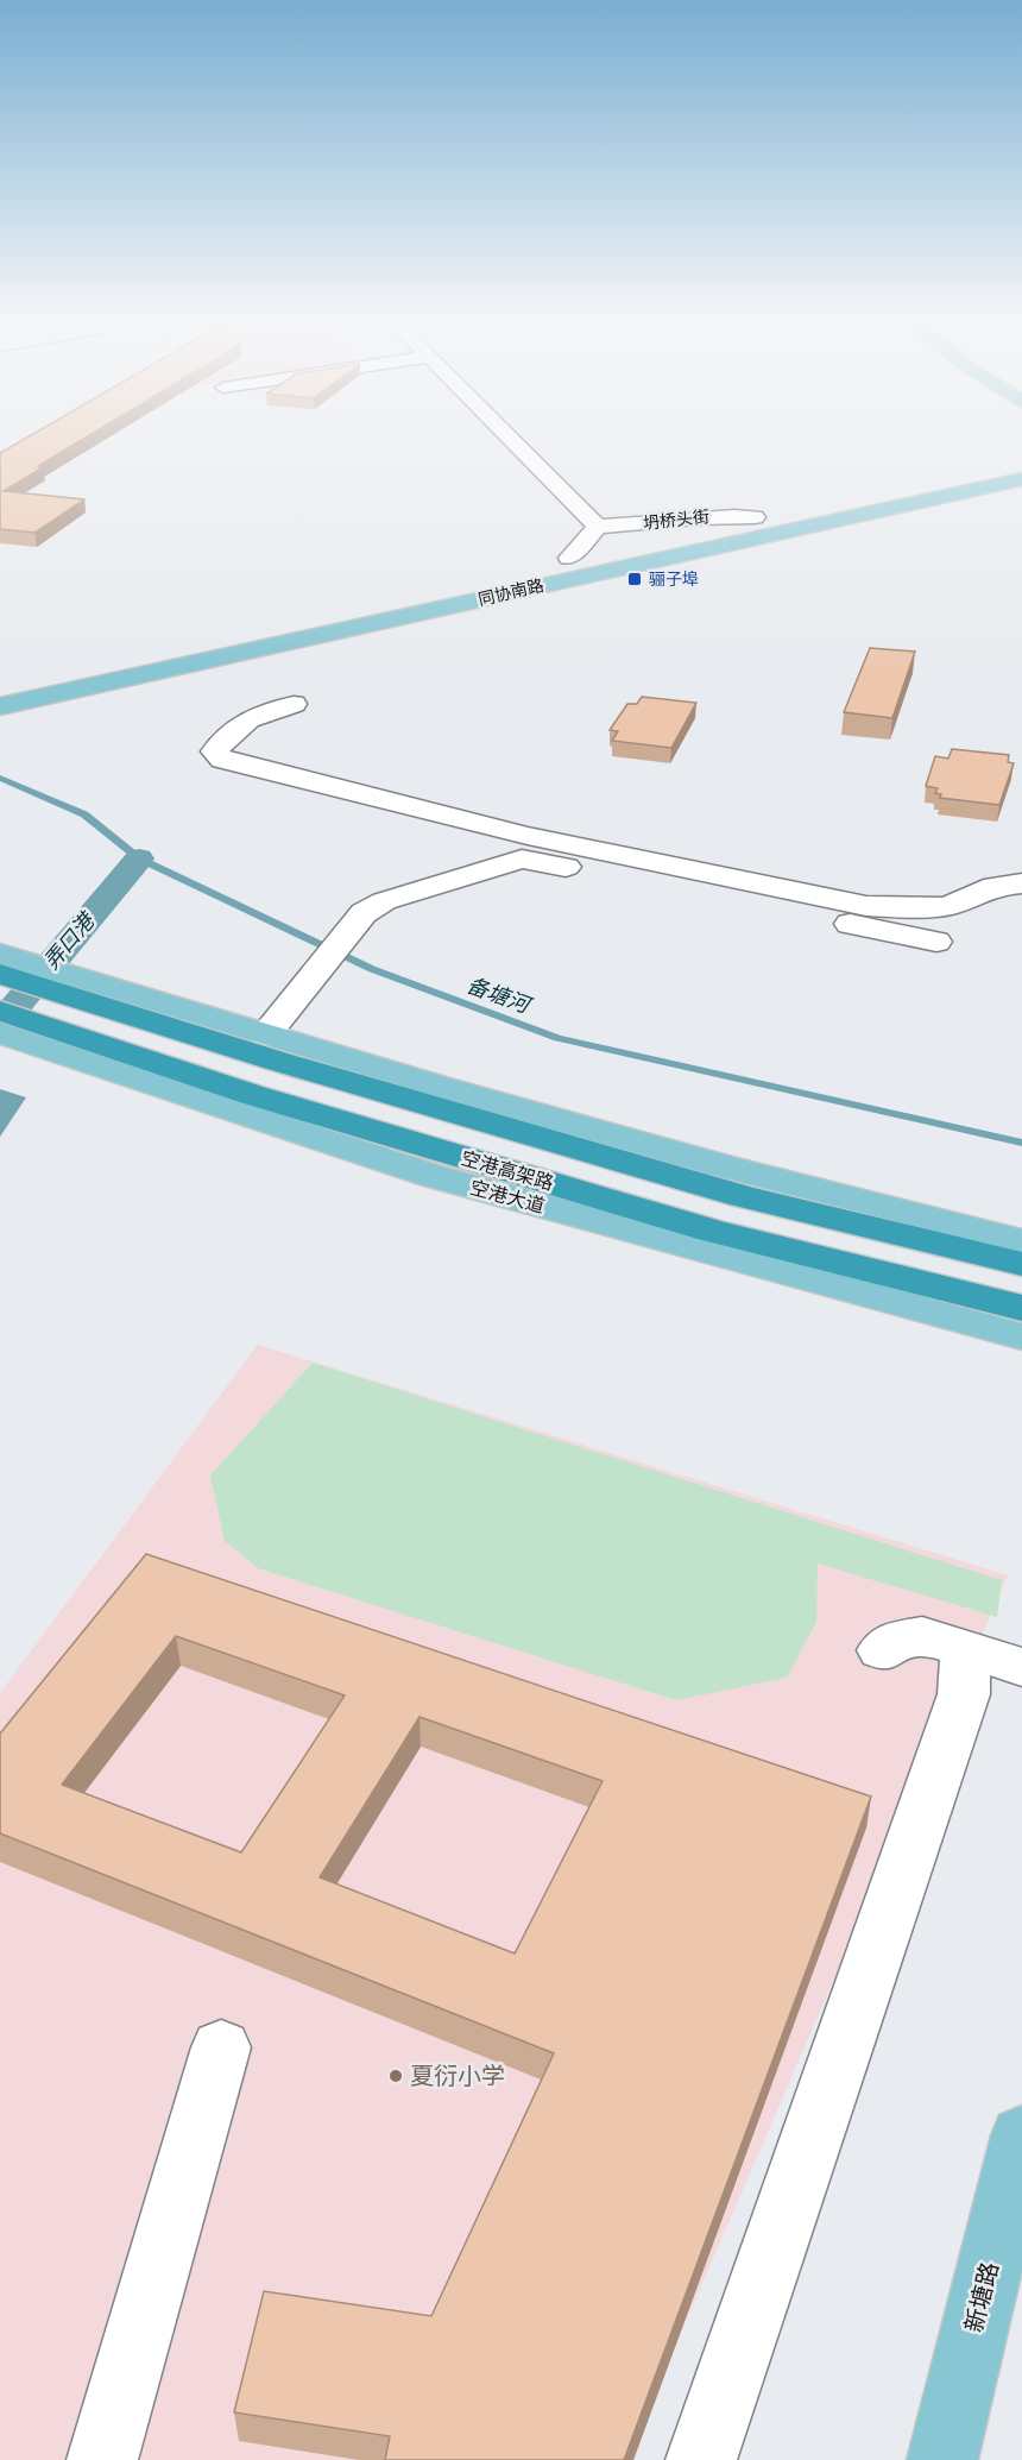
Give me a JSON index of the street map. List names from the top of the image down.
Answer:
{
  "streets": {
    "highway": ["空港高架路"],
    "main road": ["同协南路", "空港大道", "新塘路"],
    "street": ["坍桥头街"]
  },
  "crossings": [
    ["坍桥头街", "同协南路"]
  ],
  "water": ["弄口港", "备塘河"],
  "places": {
    "transit": ["骊子埠"],
    "other": ["夏衍小学"]
  }
}
